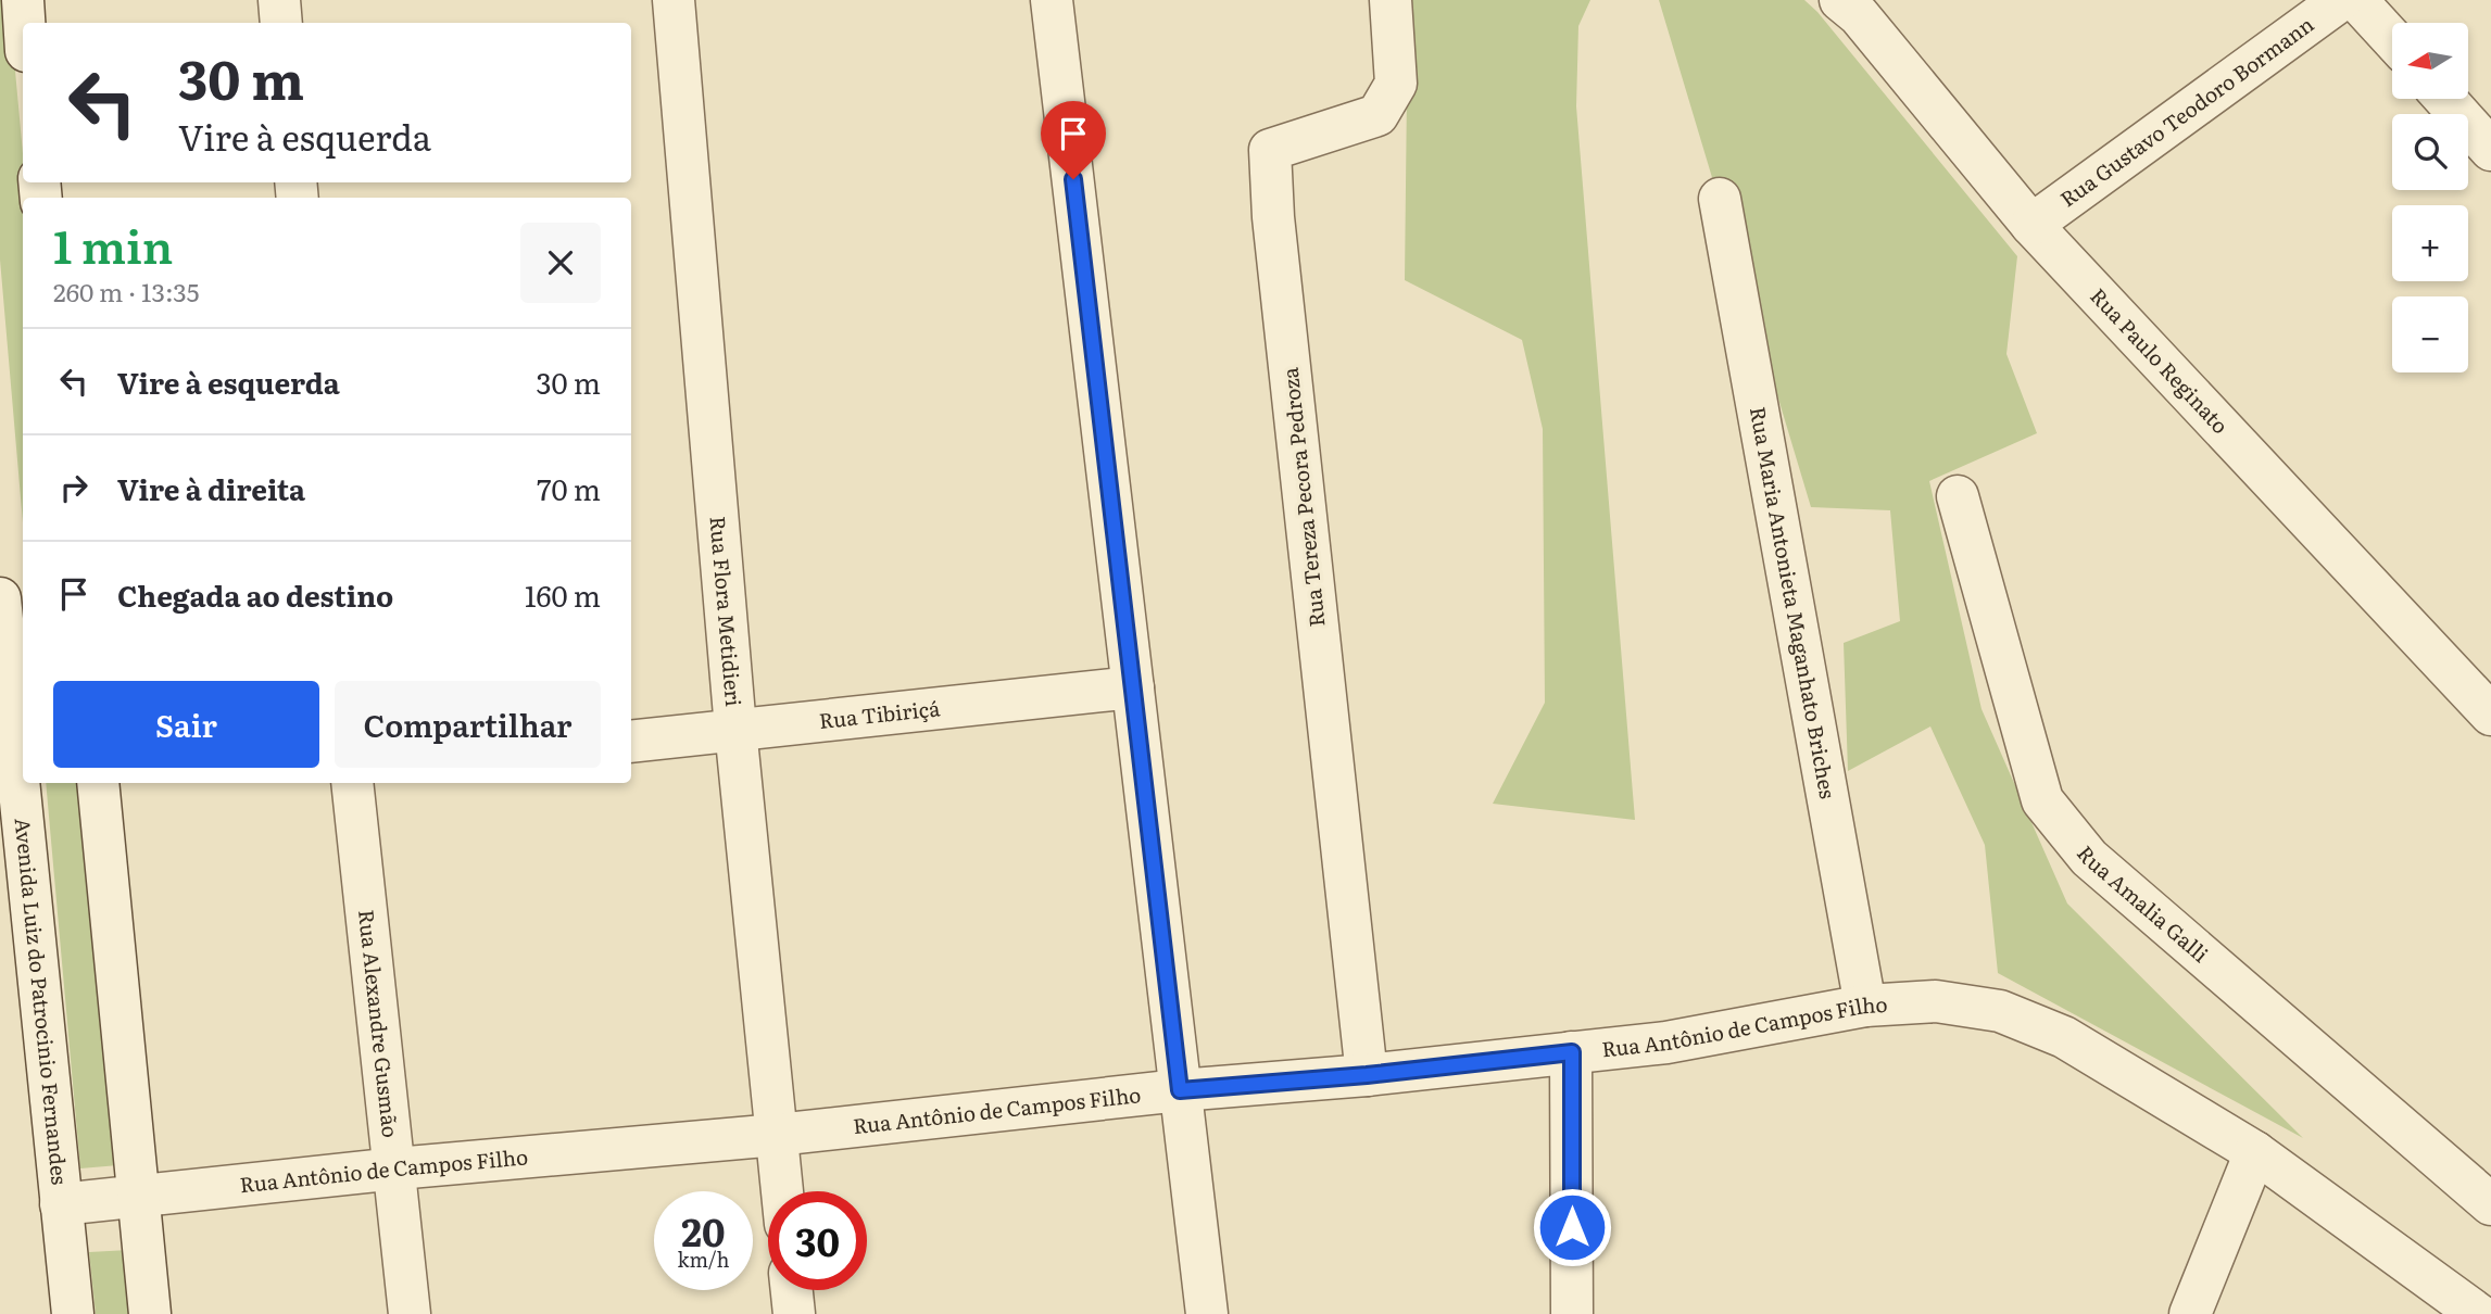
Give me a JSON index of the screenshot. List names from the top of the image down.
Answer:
{
  "streets": {
    "street": [
      "Rua Gustavo Teodoro Bormann",
      "Rua Paulo Reginato",
      "Rua Tereza Pecora Pedroza",
      "Rua Maria Antonieta Maganhato Briches",
      "Rua Flora Metidieri",
      "Rua Tibiriçá",
      "Rua Amalia Galli",
      "Avenida Luiz do Patrocinio Fernandes",
      "Rua Alexandre Gusmão",
      "Rua Antônio de Campos Filho"
    ]
  },
  "crossings": [
    ["Rua Gustavo Teodoro Bormann", "Rua Paulo Reginato"],
    ["Rua Tereza Pecora Pedroza", "Rua Antônio de Campos Filho"],
    ["Rua Maria Antonieta Maganhato Briches", "Rua Antônio de Campos Filho"],
    ["Rua Flora Metidieri", "Rua Tibiriçá"],
    ["Rua Flora Metidieri", "Rua Antônio de Campos Filho"],
    ["Avenida Luiz do Patrocinio Fernandes", "Rua Antônio de Campos Filho"],
    ["Rua Alexandre Gusmão", "Rua Antônio de Campos Filho"]
  ],
  "north": "left",
  "page": {
    "map_buttons": ["+", "−"],
    "turn": ["30 m", "Vire à esquerda"],
    "heading": ["1 min", "260 m · 13:35"],
    "list": [
      {
        "name": "Vire à esquerda",
        "value": "30 m"
      },
      {
        "name": "Vire à direita",
        "value": "70 m"
      },
      {
        "name": "Chegada ao destino",
        "value": "160 m"
      }
    ],
    "buttons": ["Sair", "Compartilhar"],
    "speed": "20 km/h",
    "limit": "30"
  }
}
